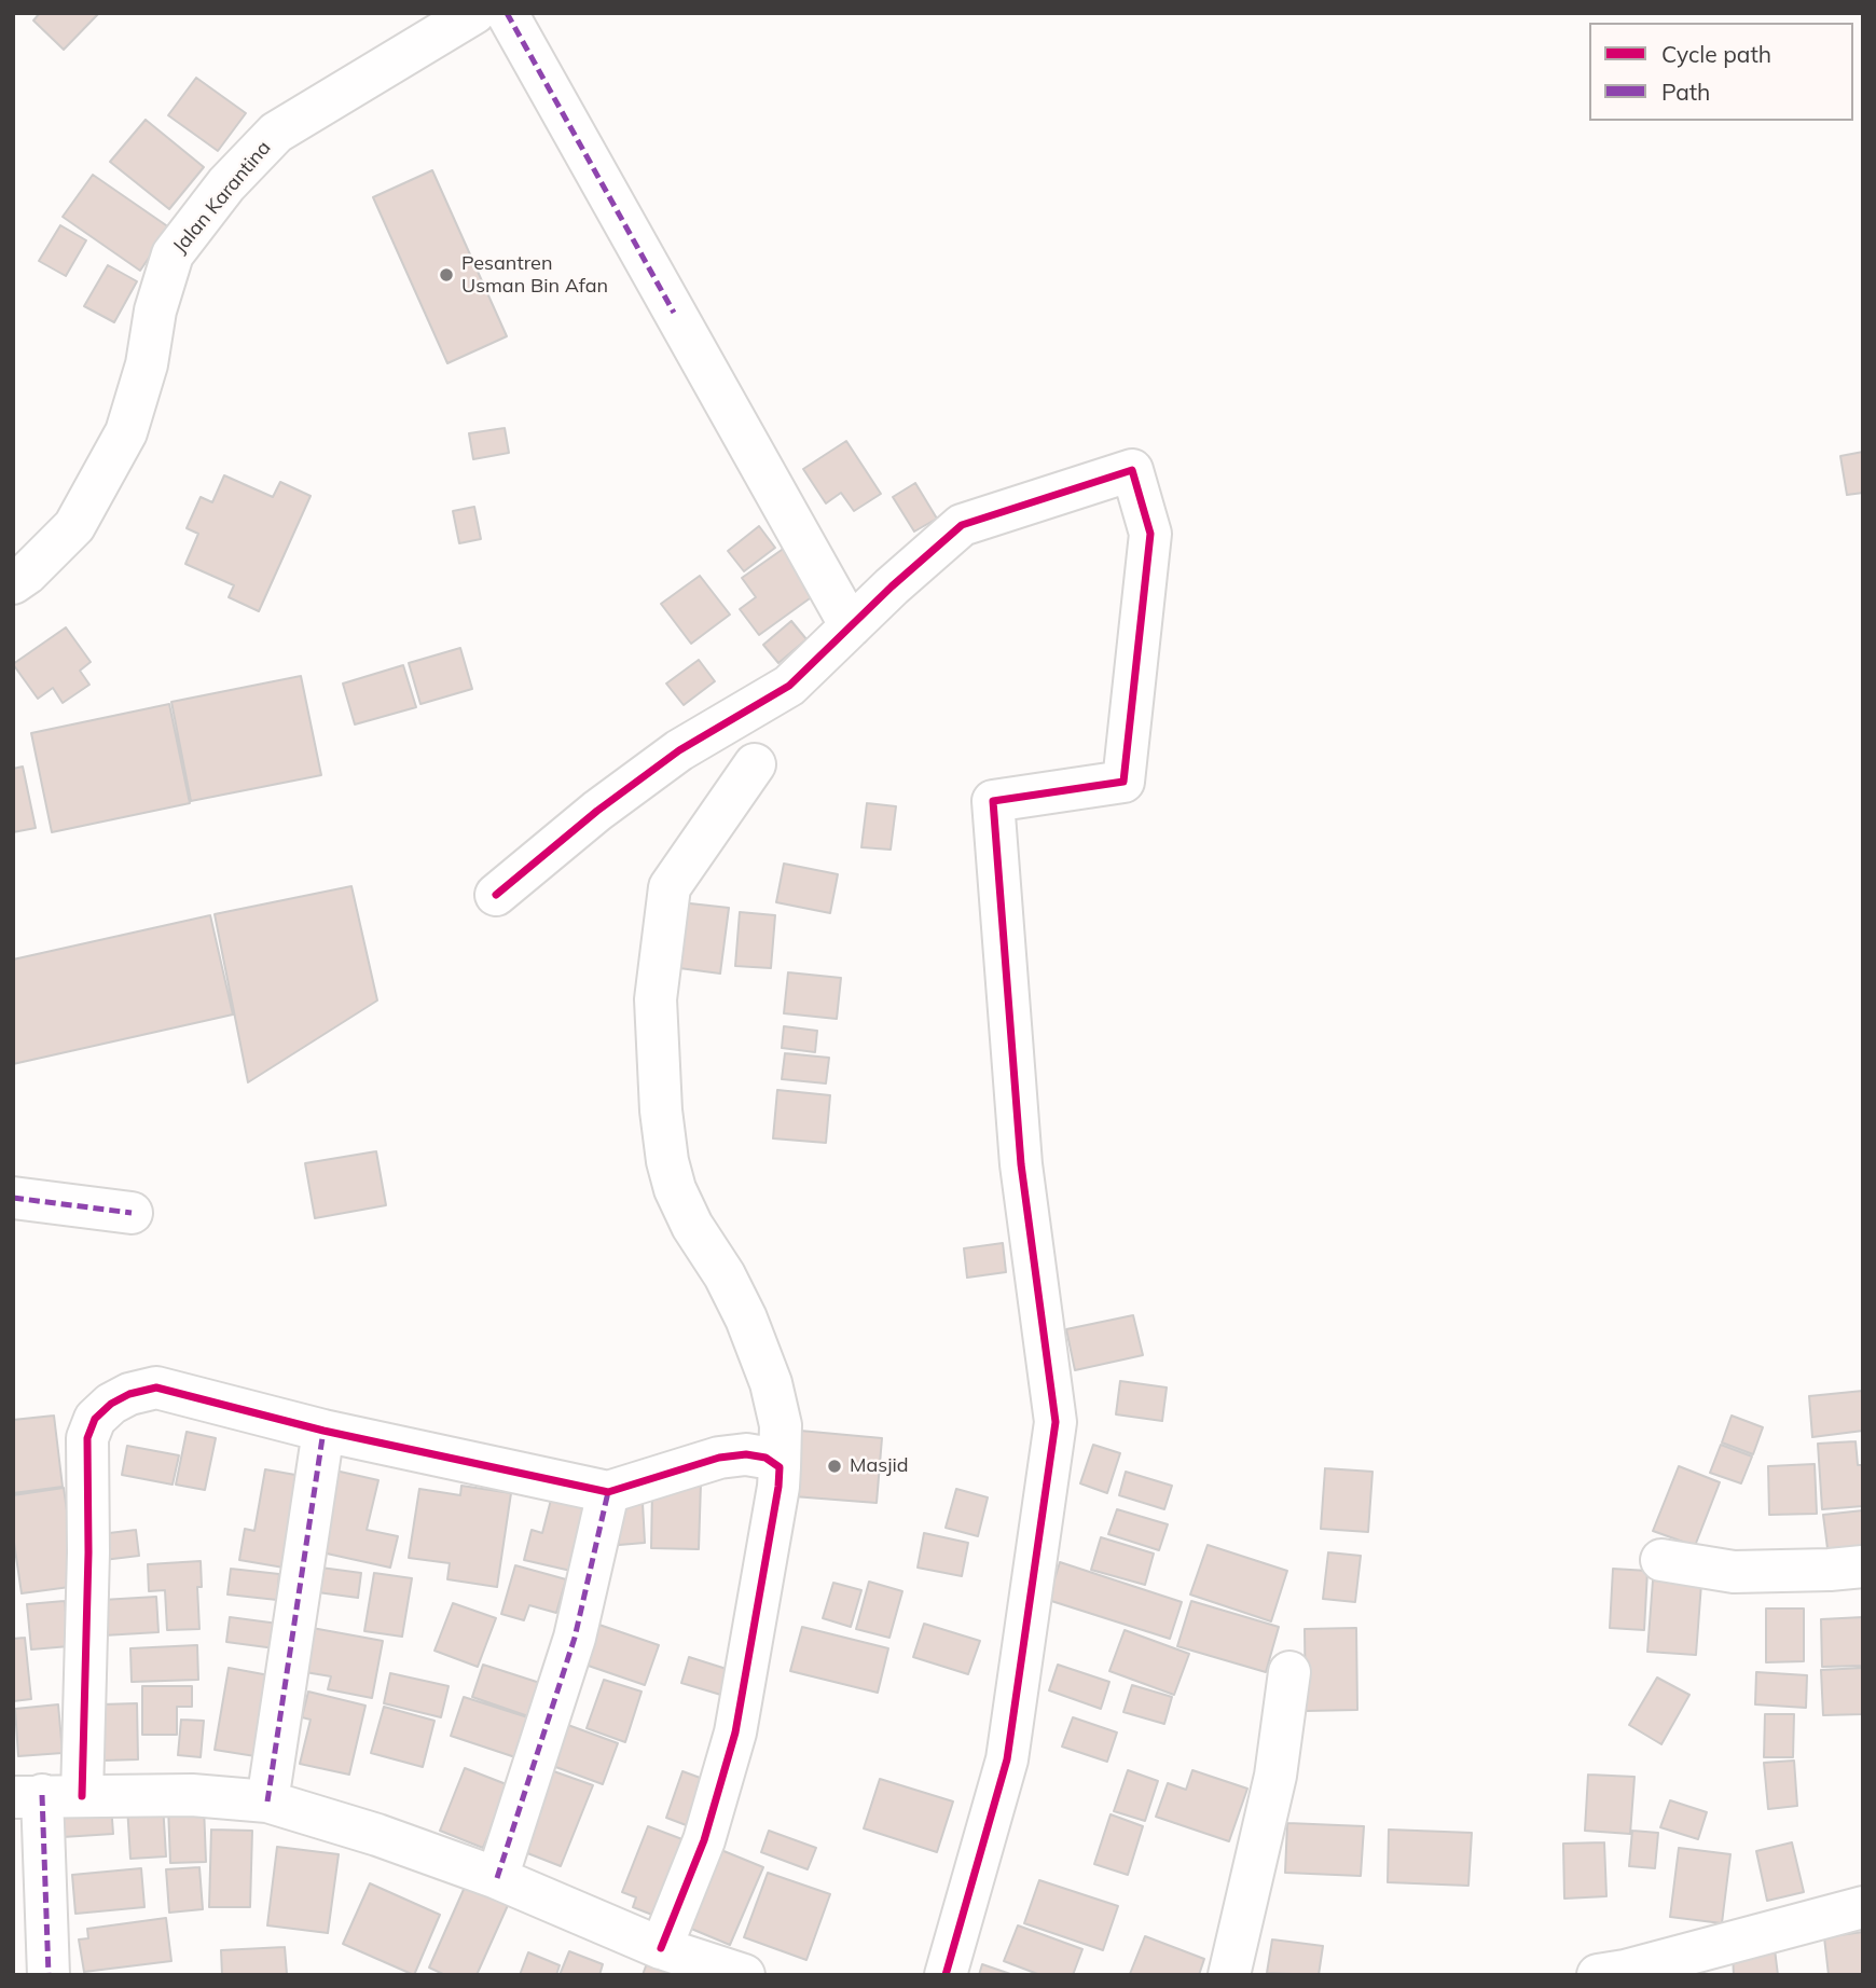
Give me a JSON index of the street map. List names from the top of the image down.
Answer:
{
  "streets": {
    "street": ["Jalan Karantina"]
  },
  "places": ["Pesantren Usman Bin Afan", "Masjid"],
  "legend": ["Cycle path", "Path"]
}
